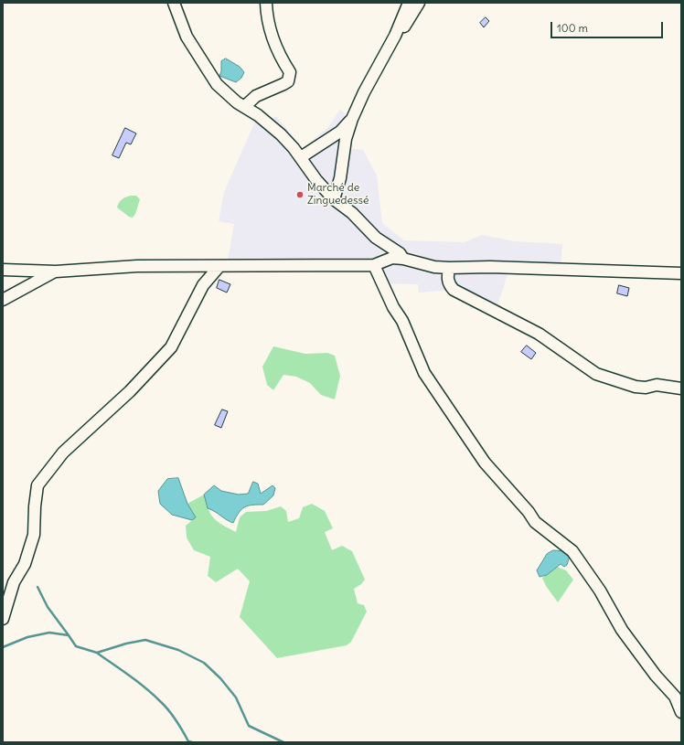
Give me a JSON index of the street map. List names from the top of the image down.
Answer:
{
  "places": ["Marché de Zinguedessé"],
  "scale_bar": "100 m"
}
